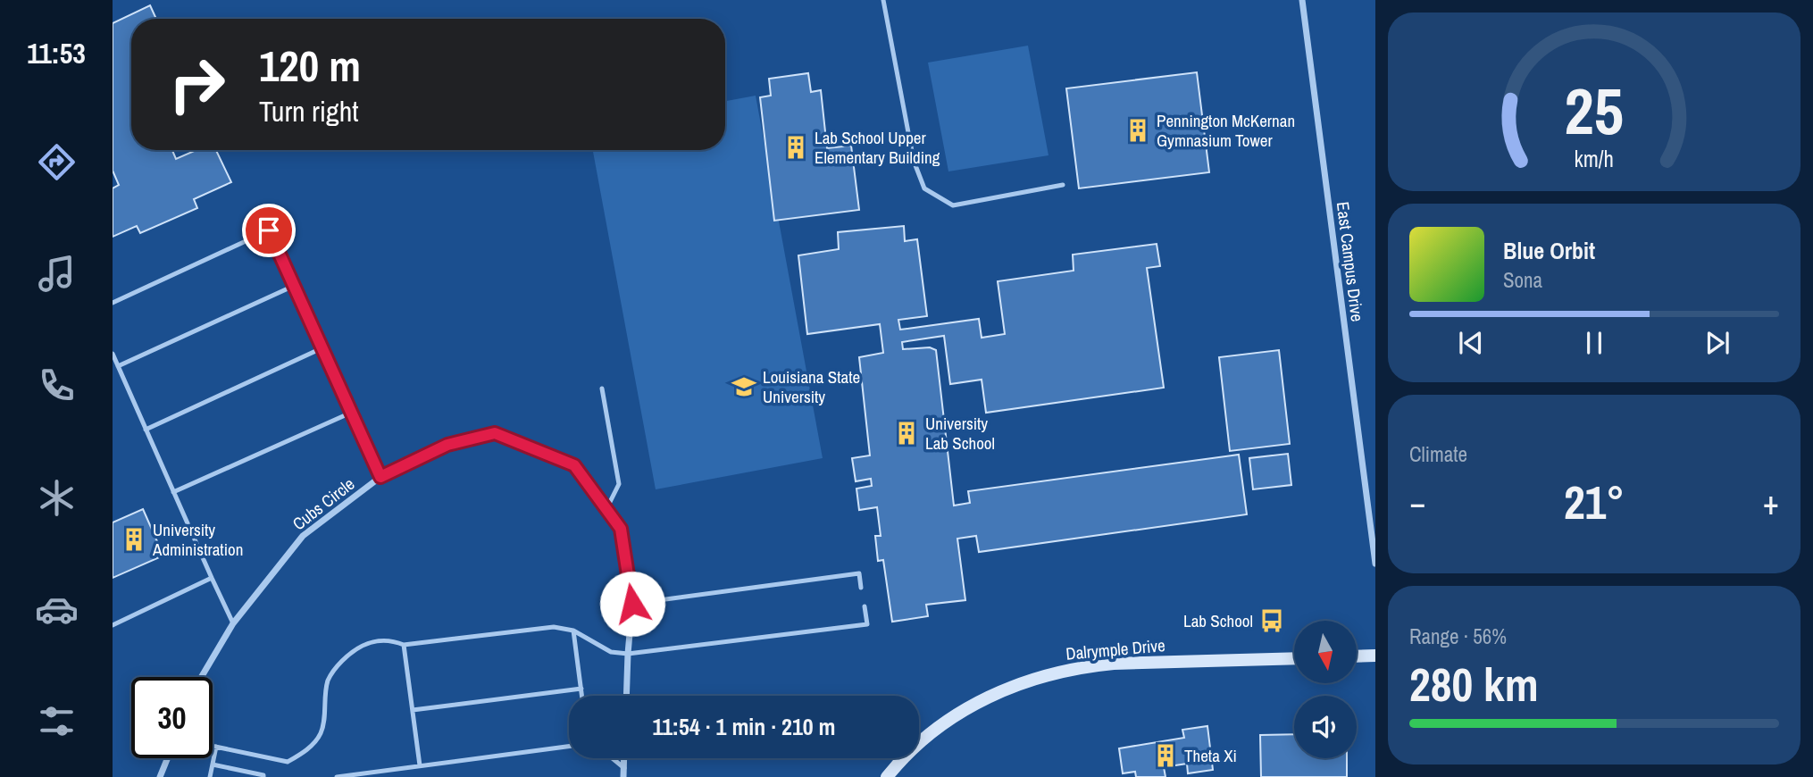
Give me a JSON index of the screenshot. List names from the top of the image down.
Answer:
{
  "streets": {
    "street": ["East Campus Drive", "Cubs Circle", "Dalrymple Drive"]
  },
  "places": {
    "building": [
      "Pennington McKernan Gymnasium Tower",
      "Lab School Upper Elementary Building",
      "University Lab School",
      "University Administration",
      "Theta Xi"
    ],
    "school or university": ["Louisiana State University"],
    "bus stop": ["Lab School"]
  },
  "north": "bottom",
  "page": {
    "tabs": "11:53",
    "turn": ["120 m", "Turn right"],
    "song": ["Blue Orbit", "Sona"],
    "tile": [
      "Climate",
      ["Range · 56%", "280 km"]
    ],
    "heat": ["−", "21°", "+"],
    "limit": "30",
    "trip": "11:54 · 1 min · 210 m",
    "gauge": ["25", "km/h"]
  }
}
